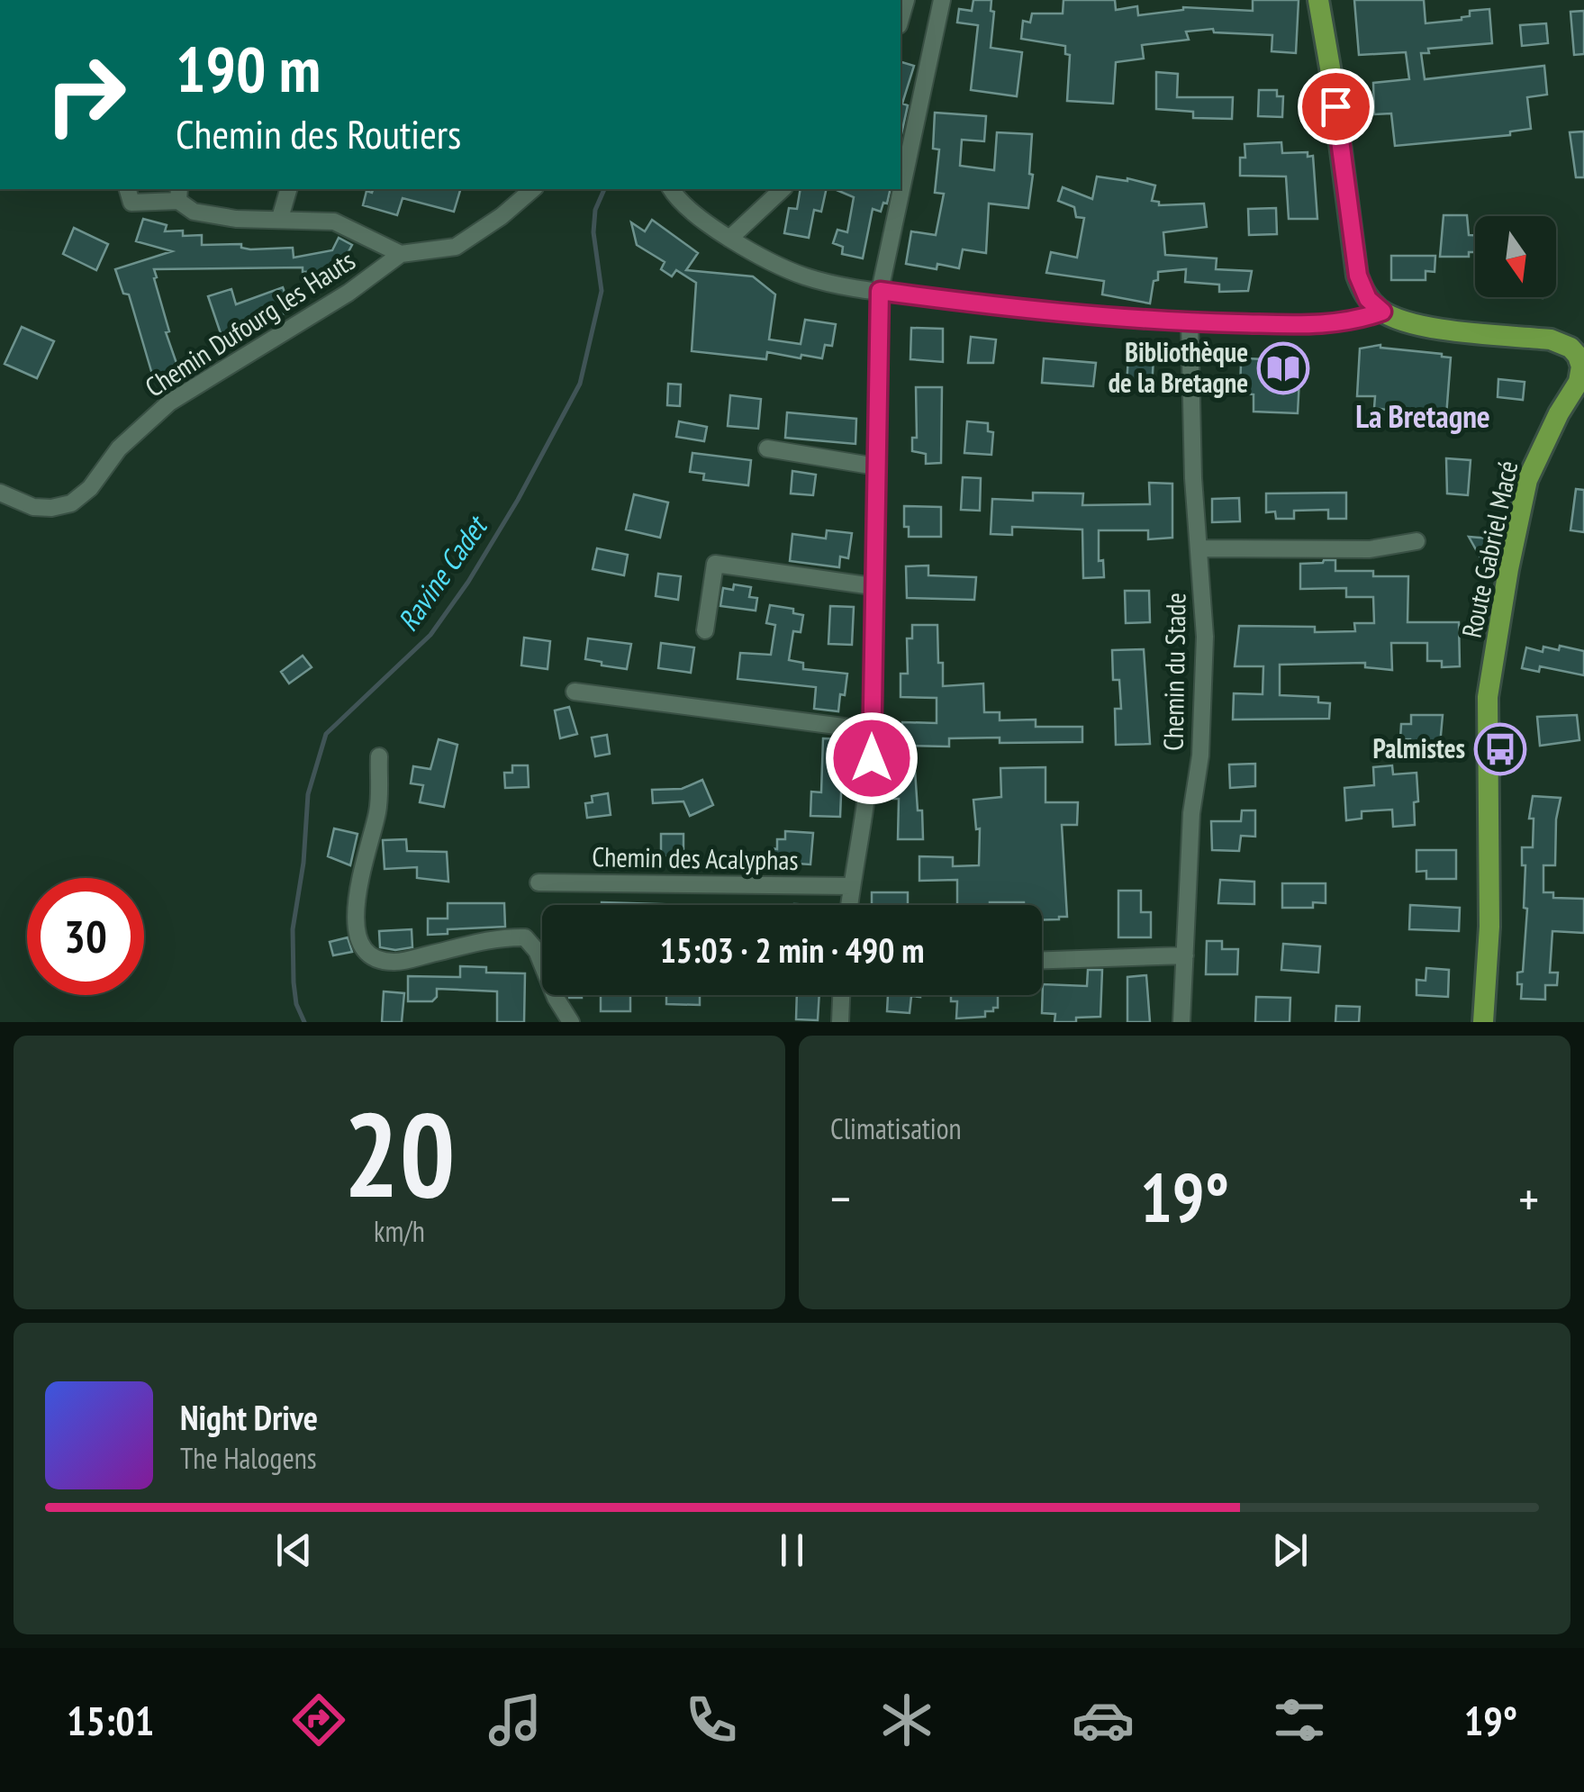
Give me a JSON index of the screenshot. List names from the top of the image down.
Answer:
{
  "streets": {
    "main road": ["Route Gabriel Macé"],
    "street": ["Chemin Dufourg les Hauts", "Chemin du Stade", "Chemin des Acalyphas"]
  },
  "districts": ["La Bretagne"],
  "water": ["Ravine Cadet"],
  "places": {
    "library": ["Bibliothèque de la Bretagne"],
    "bus stop": ["Palmistes"]
  },
  "north": "bottom",
  "page": {
    "turn": ["190 m", "Chemin des Routiers"],
    "limit": "30",
    "trip": "15:03 · 2 min · 490 m",
    "tile": [
      ["20", "km/h"],
      "Climatisation"
    ],
    "heat": ["−", "19°", "+"],
    "song": ["Night Drive", "The Halogens"],
    "tabs": ["15:01", "19°"]
  }
}
